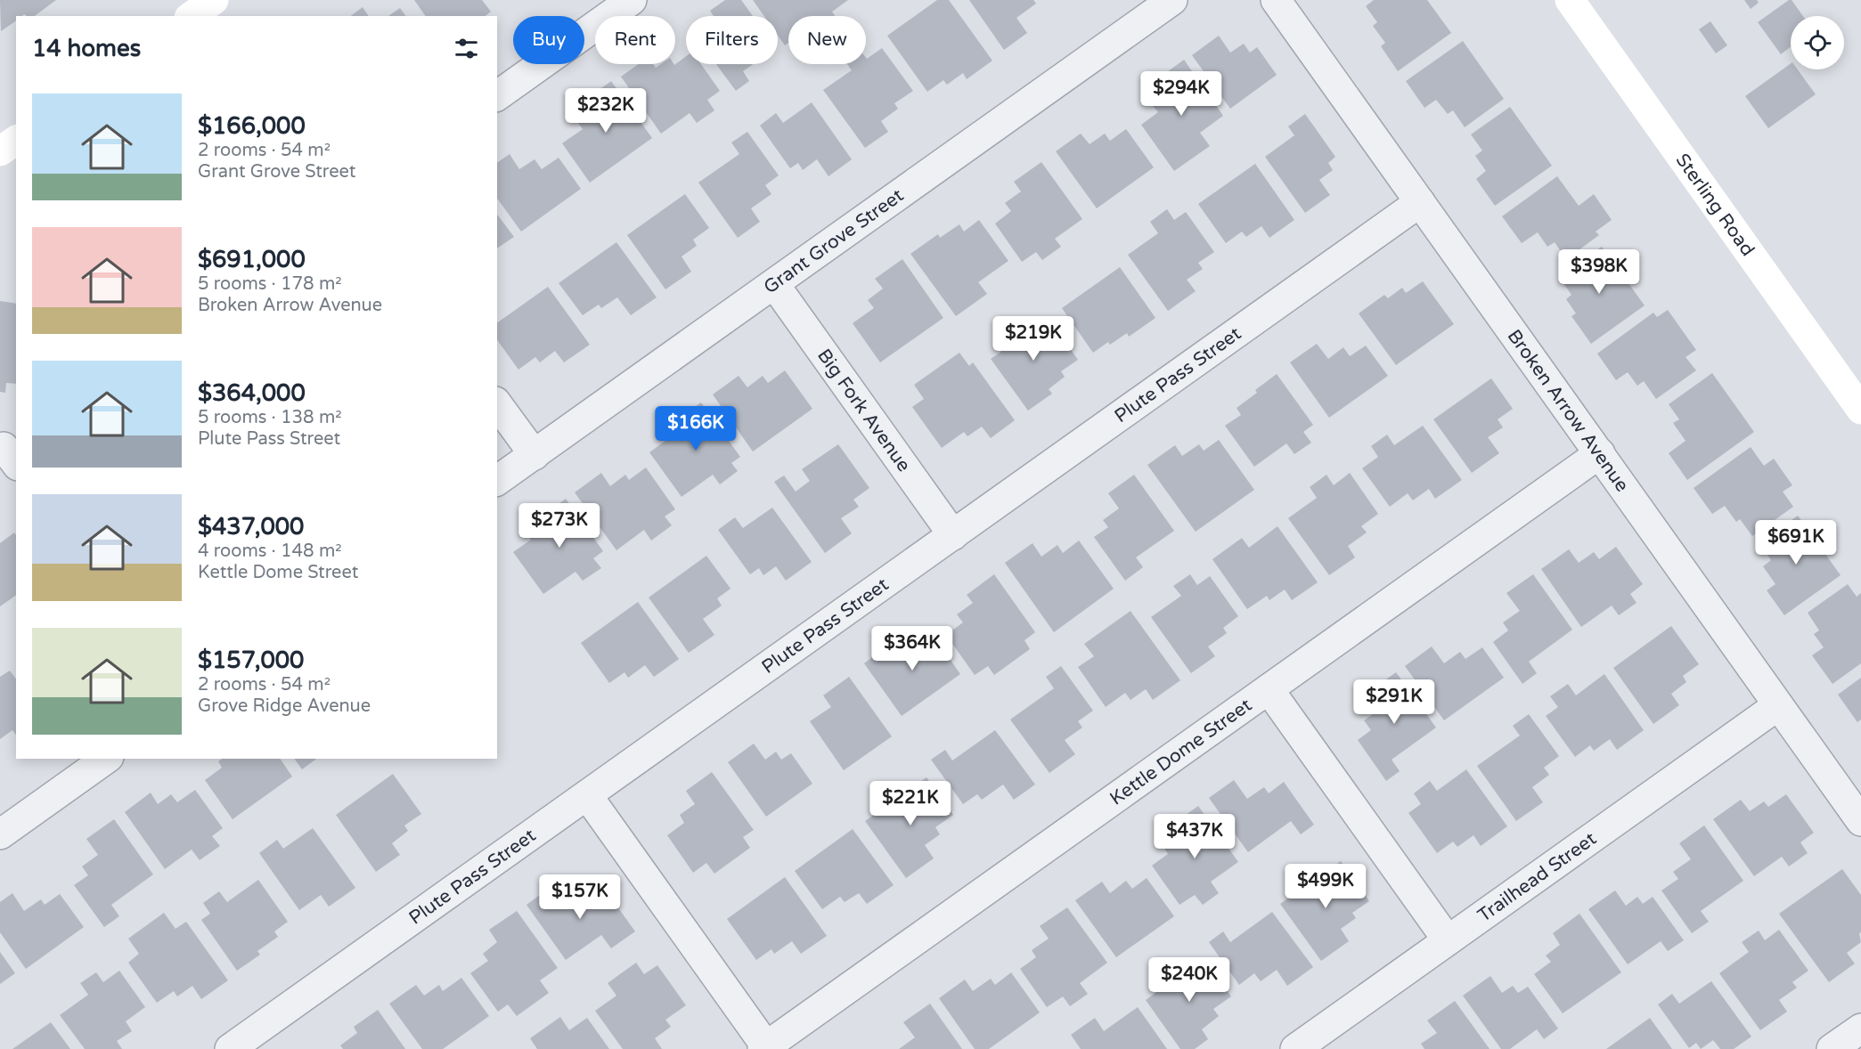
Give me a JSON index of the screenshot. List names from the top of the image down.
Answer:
{
  "streets": {
    "street": [
      "Sterling Road",
      "Grant Grove Street",
      "Plute Pass Street",
      "Big Fork Avenue",
      "Broken Arrow Avenue",
      "Kettle Dome Street",
      "Trailhead Street"
    ]
  },
  "crossings": [
    ["Grant Grove Street", "Big Fork Avenue"],
    ["Plute Pass Street", "Big Fork Avenue"],
    ["Plute Pass Street", "Broken Arrow Avenue"],
    ["Broken Arrow Avenue", "Kettle Dome Street"],
    ["Broken Arrow Avenue", "Trailhead Street"]
  ],
  "page": {
    "chip": [
      "Buy",
      "Rent",
      "Filters",
      "New"
    ],
    "heading": "14 homes",
    "price": [
      "$294K",
      "$232K",
      "$398K",
      "$219K",
      "$166K",
      "$273K",
      "$691K",
      "$364K",
      "$291K",
      "$221K",
      "$437K",
      "$499K",
      "$157K",
      "$240K"
    ],
    "list": [
      {
        "name": "$166,000",
        "note": "2 rooms · 54 m² · Grant Grove Street"
      },
      {
        "name": "$691,000",
        "note": "5 rooms · 178 m² · Broken Arrow Avenue"
      },
      {
        "name": "$364,000",
        "note": "5 rooms · 138 m² · Plute Pass Street"
      },
      {
        "name": "$437,000",
        "note": "4 rooms · 148 m² · Kettle Dome Street"
      },
      {
        "name": "$157,000",
        "note": "2 rooms · 54 m² · Grove Ridge Avenue"
      }
    ]
  }
}
